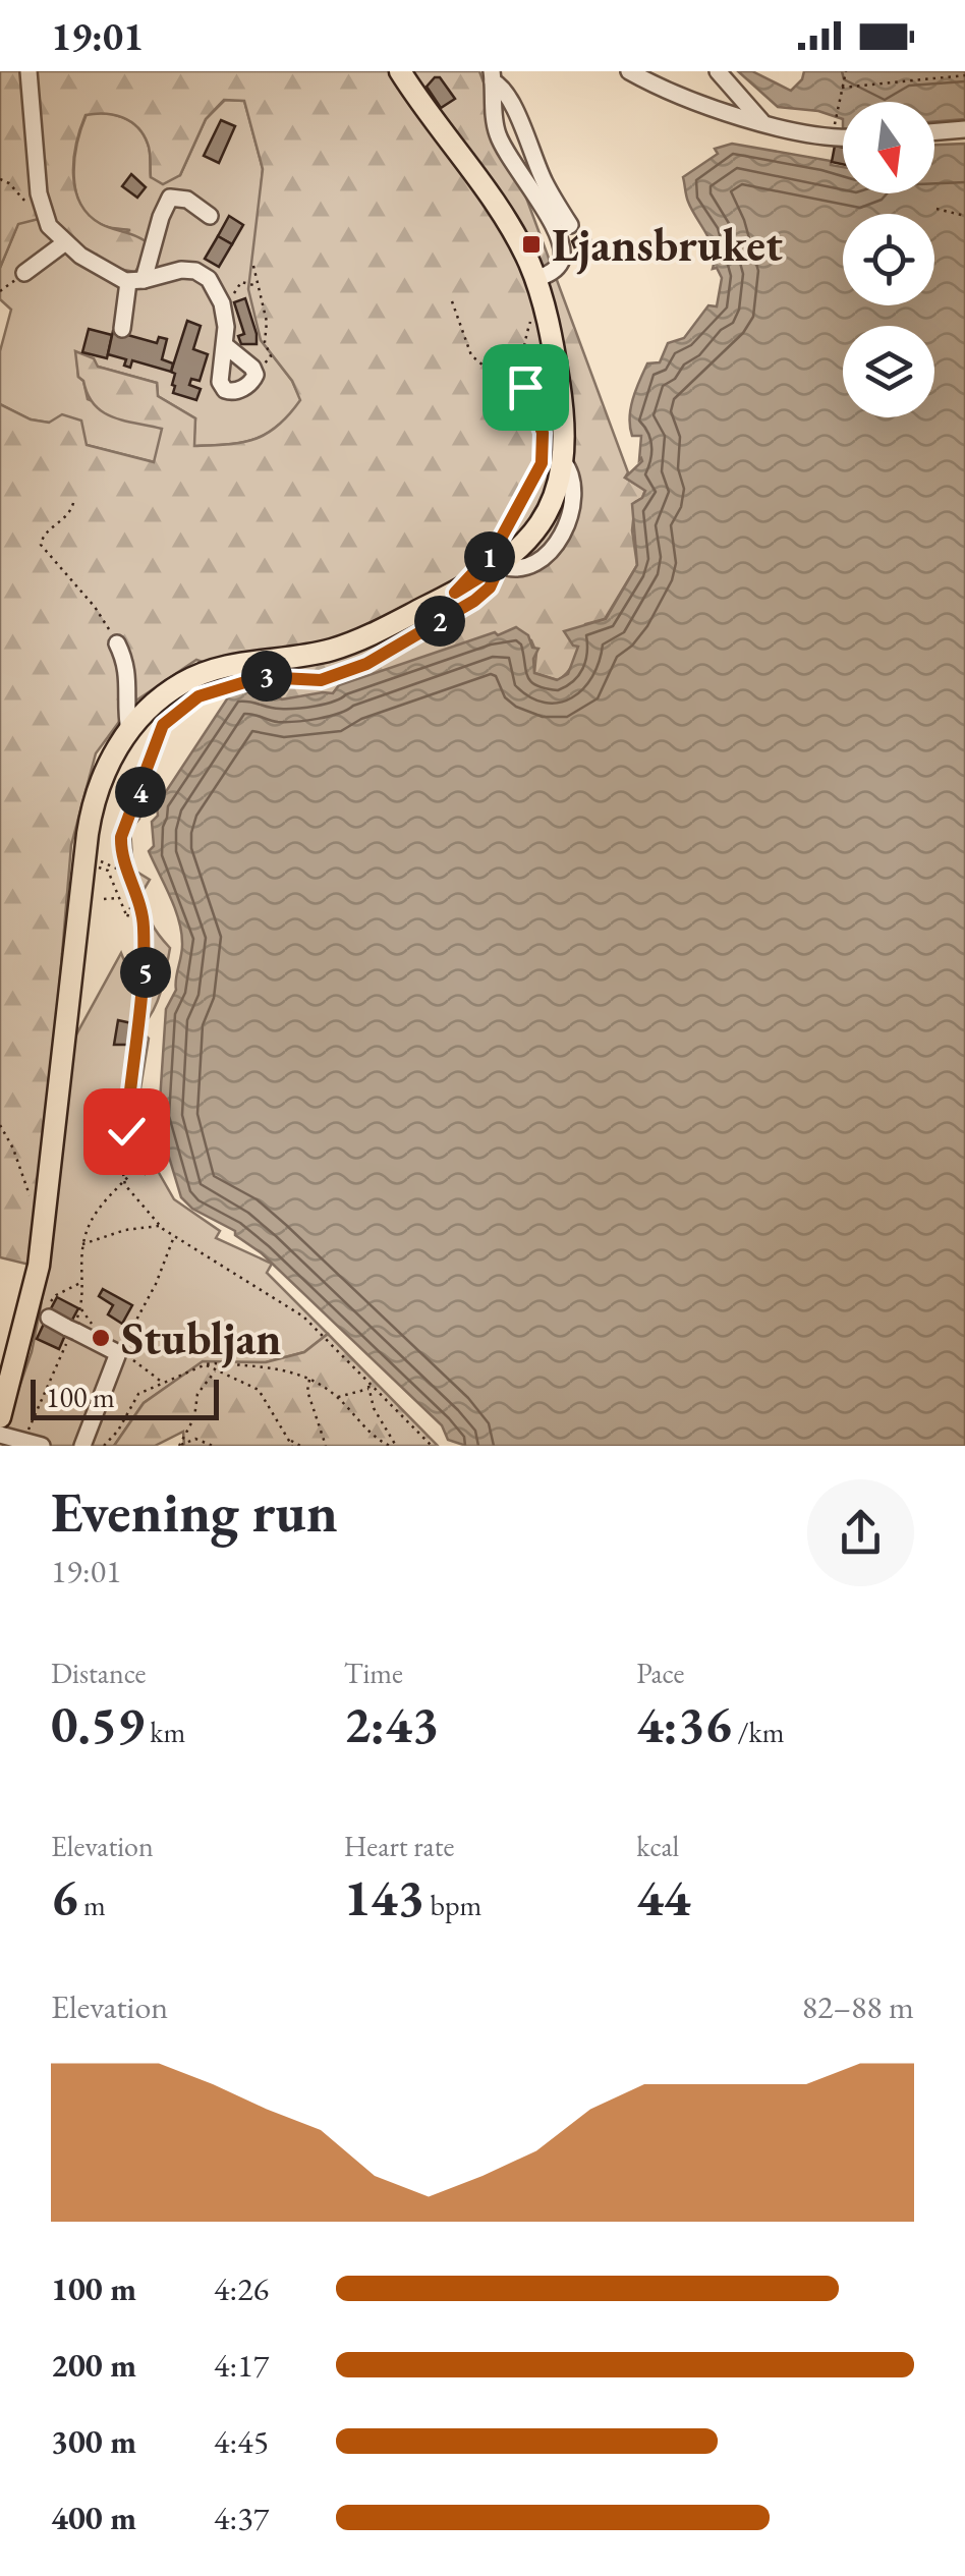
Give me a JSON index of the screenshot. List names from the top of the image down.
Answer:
{
  "places": {
    "transit": ["Ljansbruket"],
    "other": ["Stubljan"]
  },
  "scale_bar": "100 m",
  "north": "bottom",
  "page": {
    "status": "19:01",
    "pins": [
      "1",
      "2",
      "3",
      "4",
      "5"
    ],
    "scale": "100 m",
    "heading": ["Evening run", "19:01"],
    "stats": [
      ["Distance", "0.59 km"],
      ["Time", "2:43"],
      ["Pace", "4:36 /km"],
      ["Elevation", "6 m"],
      ["Heart rate", "143 bpm"],
      ["kcal", "44"]
    ],
    "chart": ["Elevation", "82–88 m"],
    "list": [
      {
        "name": "100 m",
        "note": "4:26"
      },
      {
        "name": "200 m",
        "note": "4:17"
      },
      {
        "name": "300 m",
        "note": "4:45"
      },
      {
        "name": "400 m",
        "note": "4:37"
      }
    ]
  }
}
